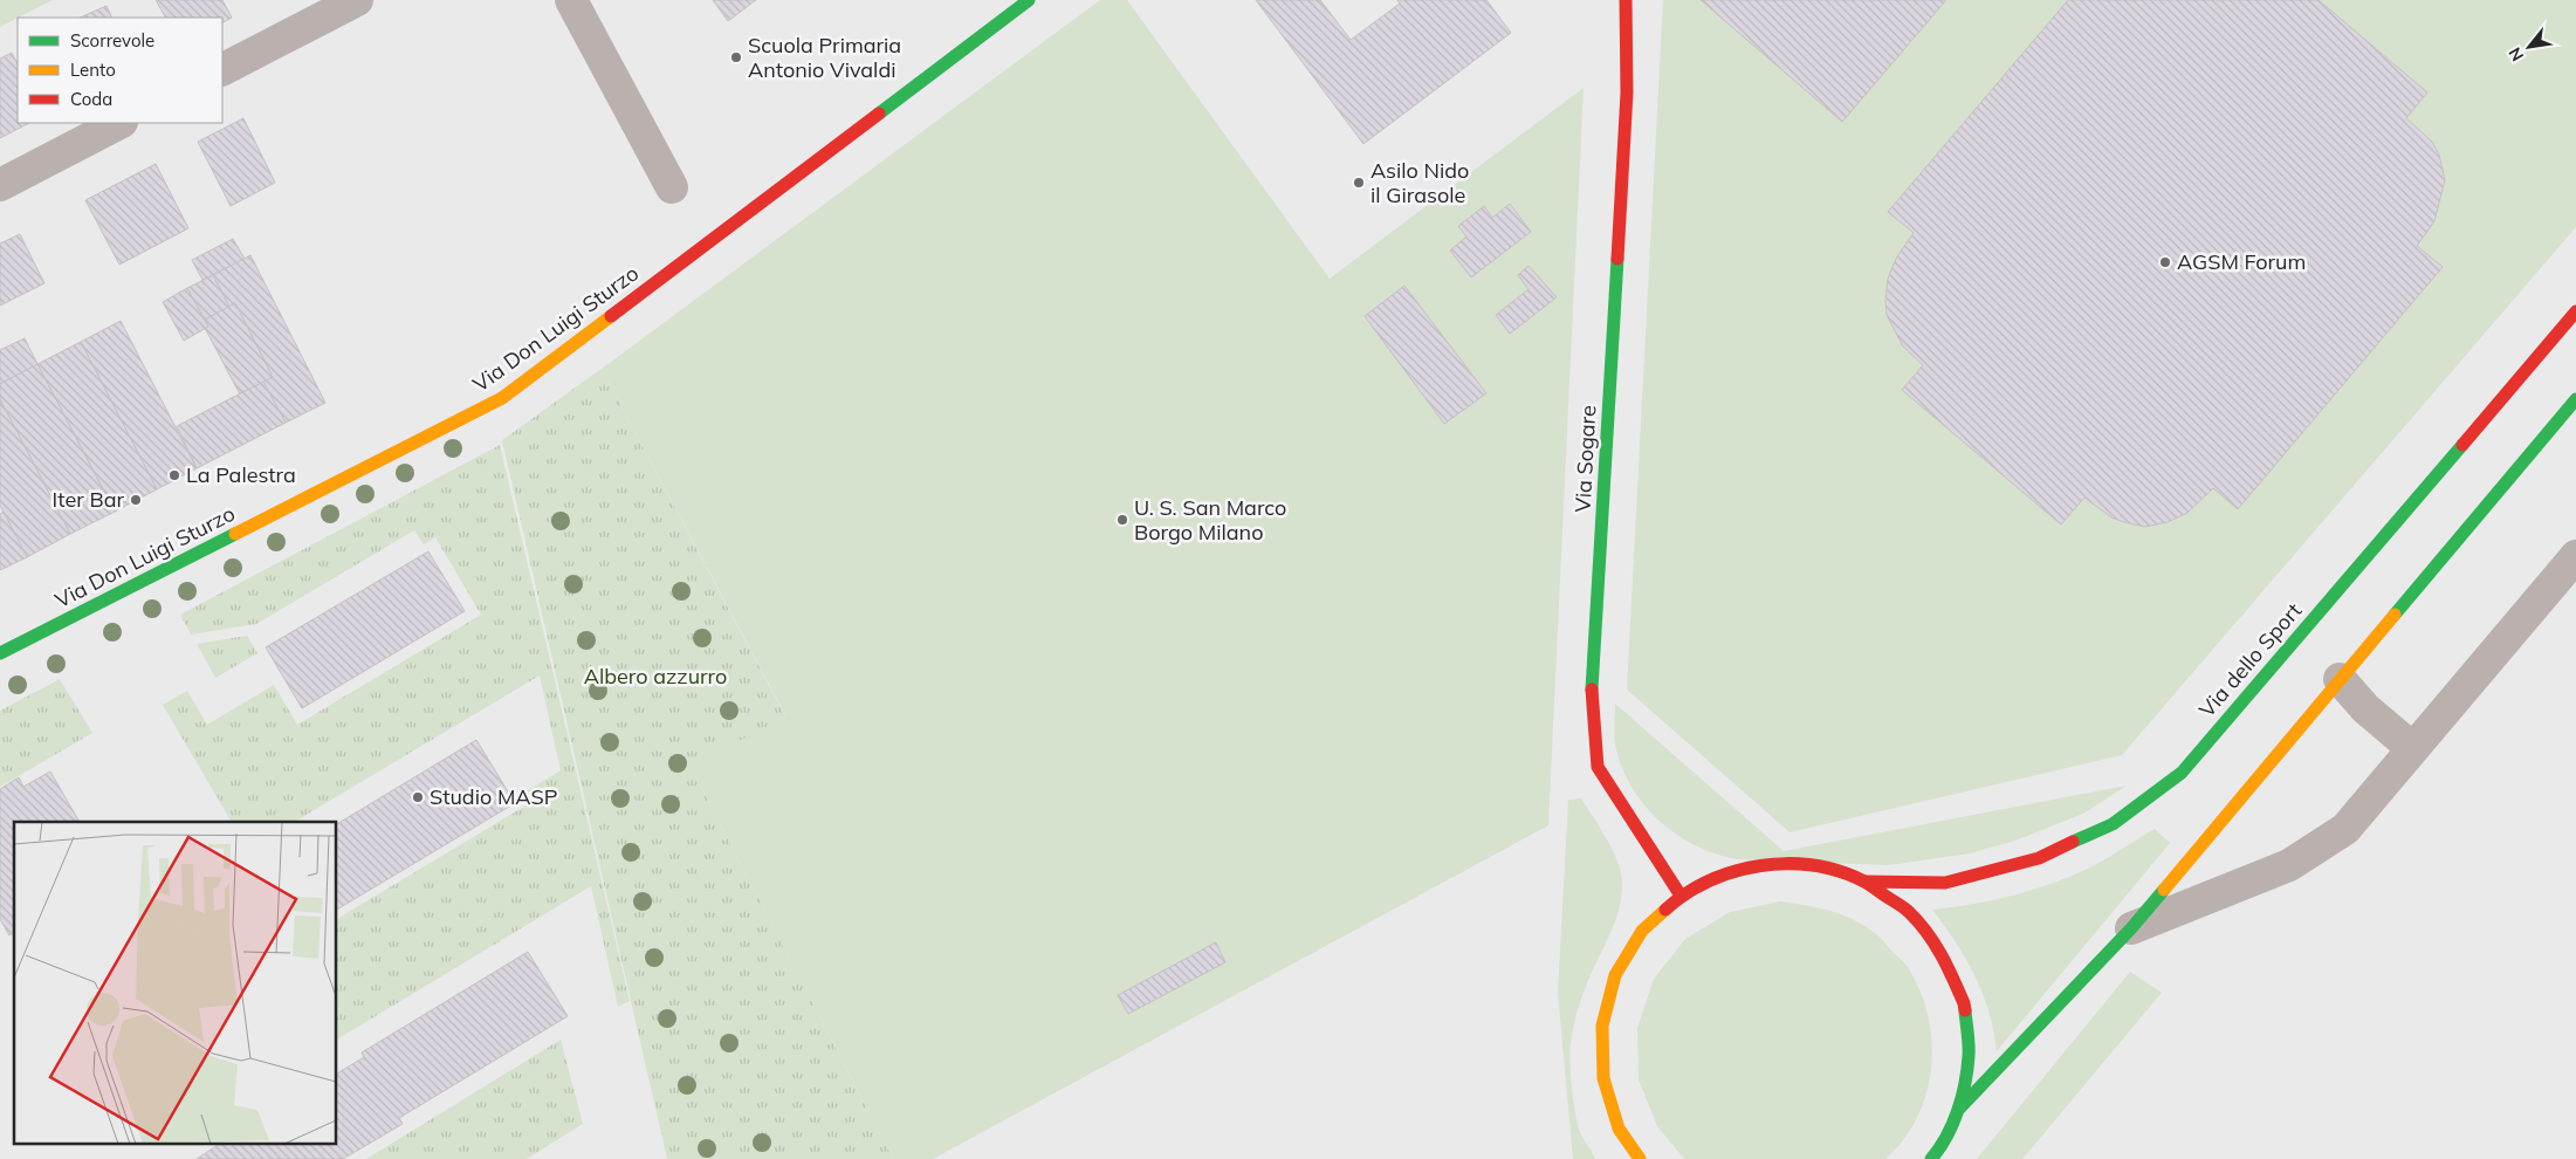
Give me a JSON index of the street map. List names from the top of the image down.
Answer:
{
  "streets": {
    "street": ["Via Don Luigi Sturzo", "Via Sogare", "Via dello Sport"]
  },
  "crossings": [
    ["Via Sogare", "Via dello Sport"]
  ],
  "parks": ["Albero azzurro"],
  "places": [
    "Scuola Primaria Antonio Vivaldi",
    "Asilo Nido il Girasole",
    "AGSM Forum",
    "La Palestra",
    "Iter Bar",
    "U. S. San Marco Borgo Milano",
    "Studio MASP"
  ],
  "legend": ["Scorrevole", "Lento", "Coda"],
  "north": "bottom left"
}
